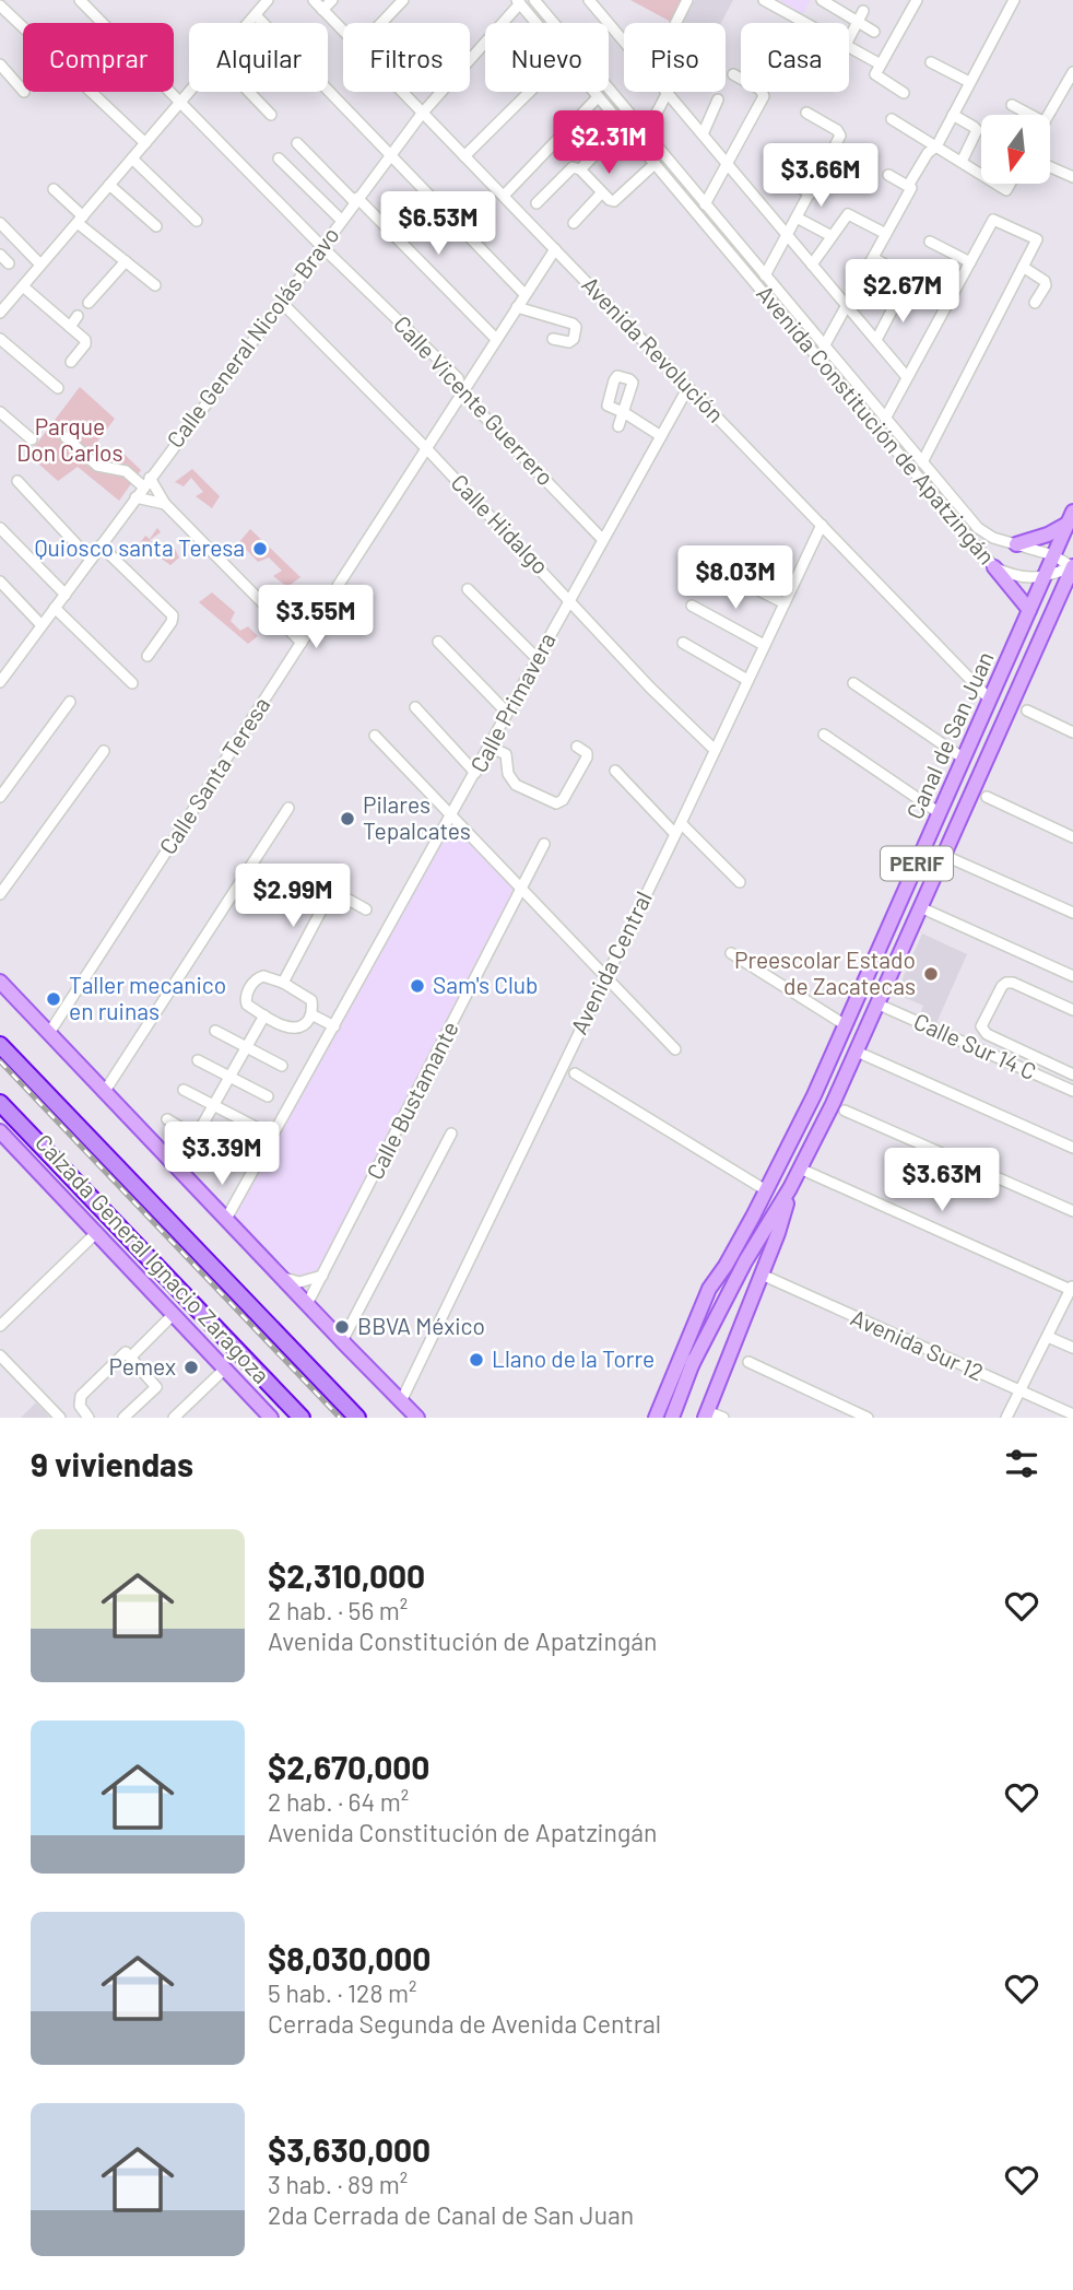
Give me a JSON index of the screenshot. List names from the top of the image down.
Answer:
{
  "streets": {
    "highway": ["Calzada General Ignacio Zaragoza"],
    "main road": ["Canal de San Juan", "PERIF"],
    "street": [
      "Calle General Nicolás Bravo",
      "Avenida Revolución",
      "Calle Vicente Guerrero",
      "Avenida Constitución de Apatzingán",
      "Calle Hidalgo",
      "Calle Primavera",
      "Calle Santa Teresa",
      "Avenida Central",
      "Calle Sur 14 C",
      "Calle Bustamante",
      "Avenida Sur 12"
    ]
  },
  "crossings": [
    ["Calle General Nicolás Bravo", "Avenida Revolución"],
    ["Calle General Nicolás Bravo", "Calle Vicente Guerrero"],
    ["Calle General Nicolás Bravo", "Avenida Constitución de Apatzingán"],
    ["Calle General Nicolás Bravo", "Calle Hidalgo"],
    ["Avenida Revolución", "Calle Primavera"],
    ["Avenida Revolución", "Canal de San Juan"],
    ["Avenida Revolución", "Calle Santa Teresa"],
    ["Avenida Revolución", "Avenida Central"],
    ["Calle Vicente Guerrero", "Calle Primavera"],
    ["Calle Vicente Guerrero", "Calle Santa Teresa"],
    ["Avenida Constitución de Apatzingán", "Canal de San Juan"],
    ["Calle Hidalgo", "Calle Primavera"],
    ["Calle Hidalgo", "Calle Santa Teresa"],
    ["Calle Hidalgo", "Avenida Central"],
    ["Canal de San Juan", "Calle Sur 14 C"],
    ["Canal de San Juan", "Avenida Sur 12"]
  ],
  "parks": ["Parque Don Carlos"],
  "places": [
    "Quiosco santa Teresa",
    "Pilares Tepalcates",
    "Preescolar Estado de Zacatecas",
    "Sam's Club",
    "Taller mecanico en ruinas",
    "BBVA México",
    "Llano de la Torre",
    "Pemex"
  ],
  "north": "bottom",
  "page": {
    "chip": [
      "Comprar",
      "Alquilar",
      "Filtros",
      "Nuevo",
      "Piso",
      "Casa"
    ],
    "price": [
      "$2.31M",
      "$3.66M",
      "$6.53M",
      "$2.67M",
      "$8.03M",
      "$3.55M",
      "$2.99M",
      "$3.39M",
      "$3.63M"
    ],
    "heading": "9 viviendas",
    "list": [
      {
        "name": "$2,310,000",
        "note": "2 hab. · 56 m² · Avenida Constitución de Apatzingán"
      },
      {
        "name": "$2,670,000",
        "note": "2 hab. · 64 m² · Avenida Constitución de Apatzingán"
      },
      {
        "name": "$8,030,000",
        "note": "5 hab. · 128 m² · Cerrada Segunda de Avenida Central"
      },
      {
        "name": "$3,630,000",
        "note": "3 hab. · 89 m² · 2da Cerrada de Canal de San Juan"
      }
    ]
  }
}
